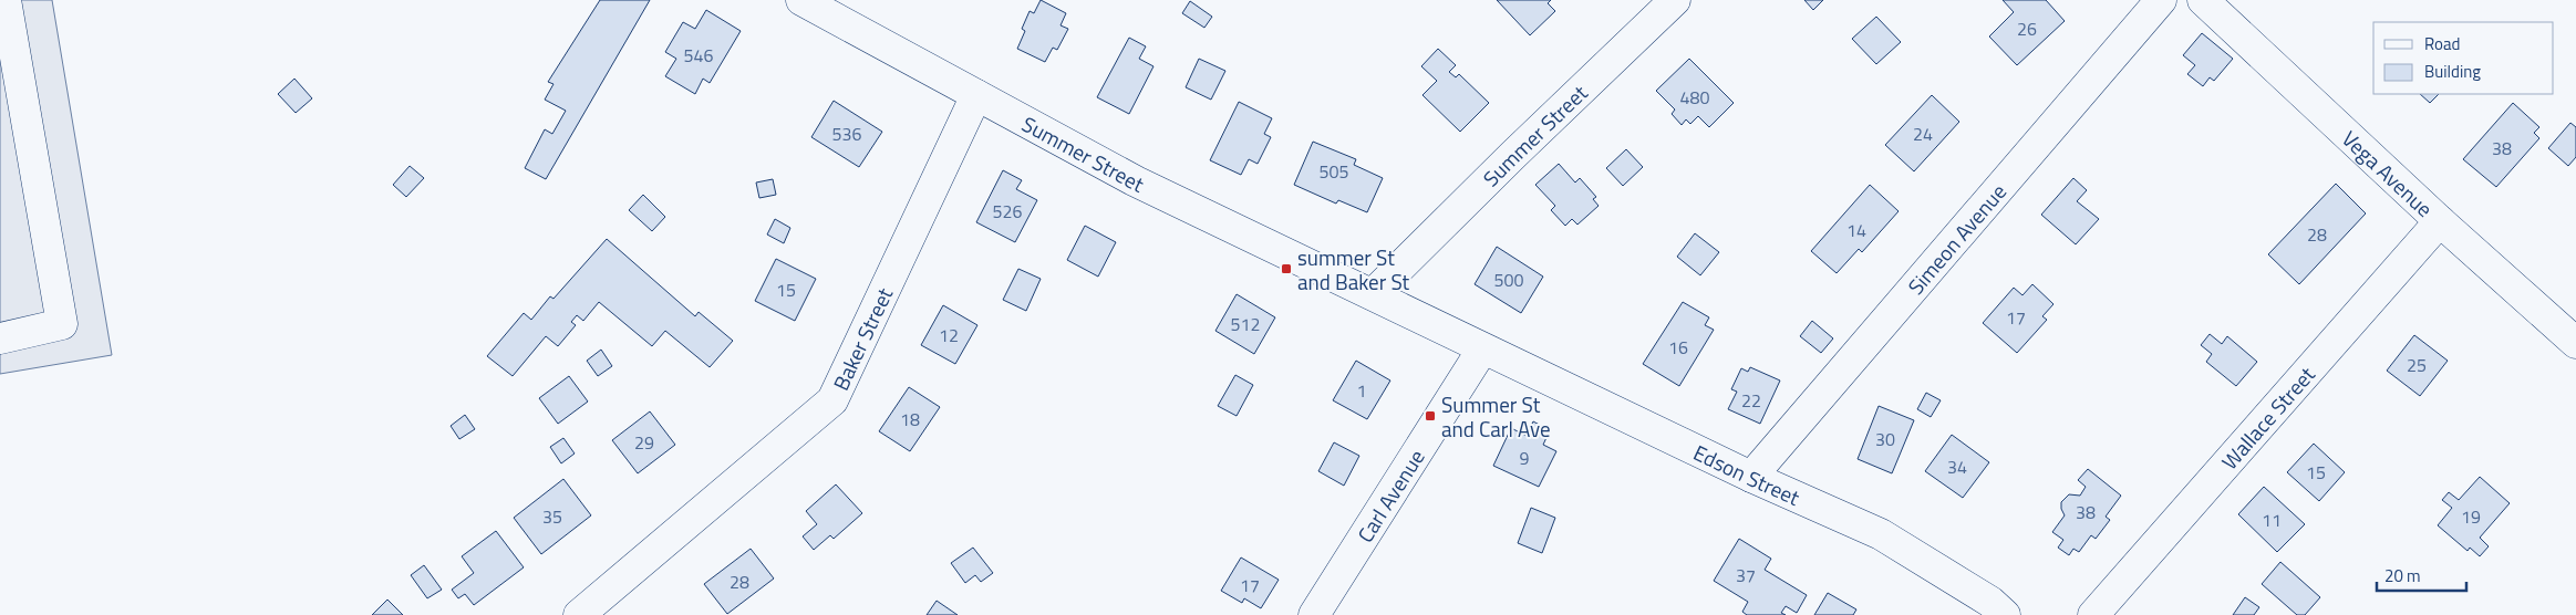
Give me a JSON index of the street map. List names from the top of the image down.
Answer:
{
  "streets": {
    "street": [
      "Summer Street",
      "Vega Avenue",
      "Simeon Avenue",
      "Baker Street",
      "Wallace Street",
      "Edson Street",
      "Carl Avenue"
    ]
  },
  "crossings": [
    ["Summer Street", "Baker Street"],
    ["Summer Street", "Edson Street"],
    ["Summer Street", "Carl Avenue"],
    ["Vega Avenue", "Wallace Street"],
    ["Simeon Avenue", "Edson Street"],
    ["Edson Street", "Carl Avenue"]
  ],
  "places": {
    "transit": ["summer St and Baker St", "Summer St and Carl Ave"]
  },
  "house_numbers": [
    "26",
    "546",
    "480",
    "536",
    "24",
    "38",
    "505",
    "526",
    "14",
    "28",
    "500",
    "15",
    "17",
    "512",
    "12",
    "16",
    "25",
    "1",
    "22",
    "18",
    "30",
    "29",
    "9",
    "34",
    "15",
    "38",
    "35",
    "19",
    "11",
    "37",
    "28",
    "17"
  ],
  "legend": ["Road", "Building"],
  "scale_bar": "20 m"
}
